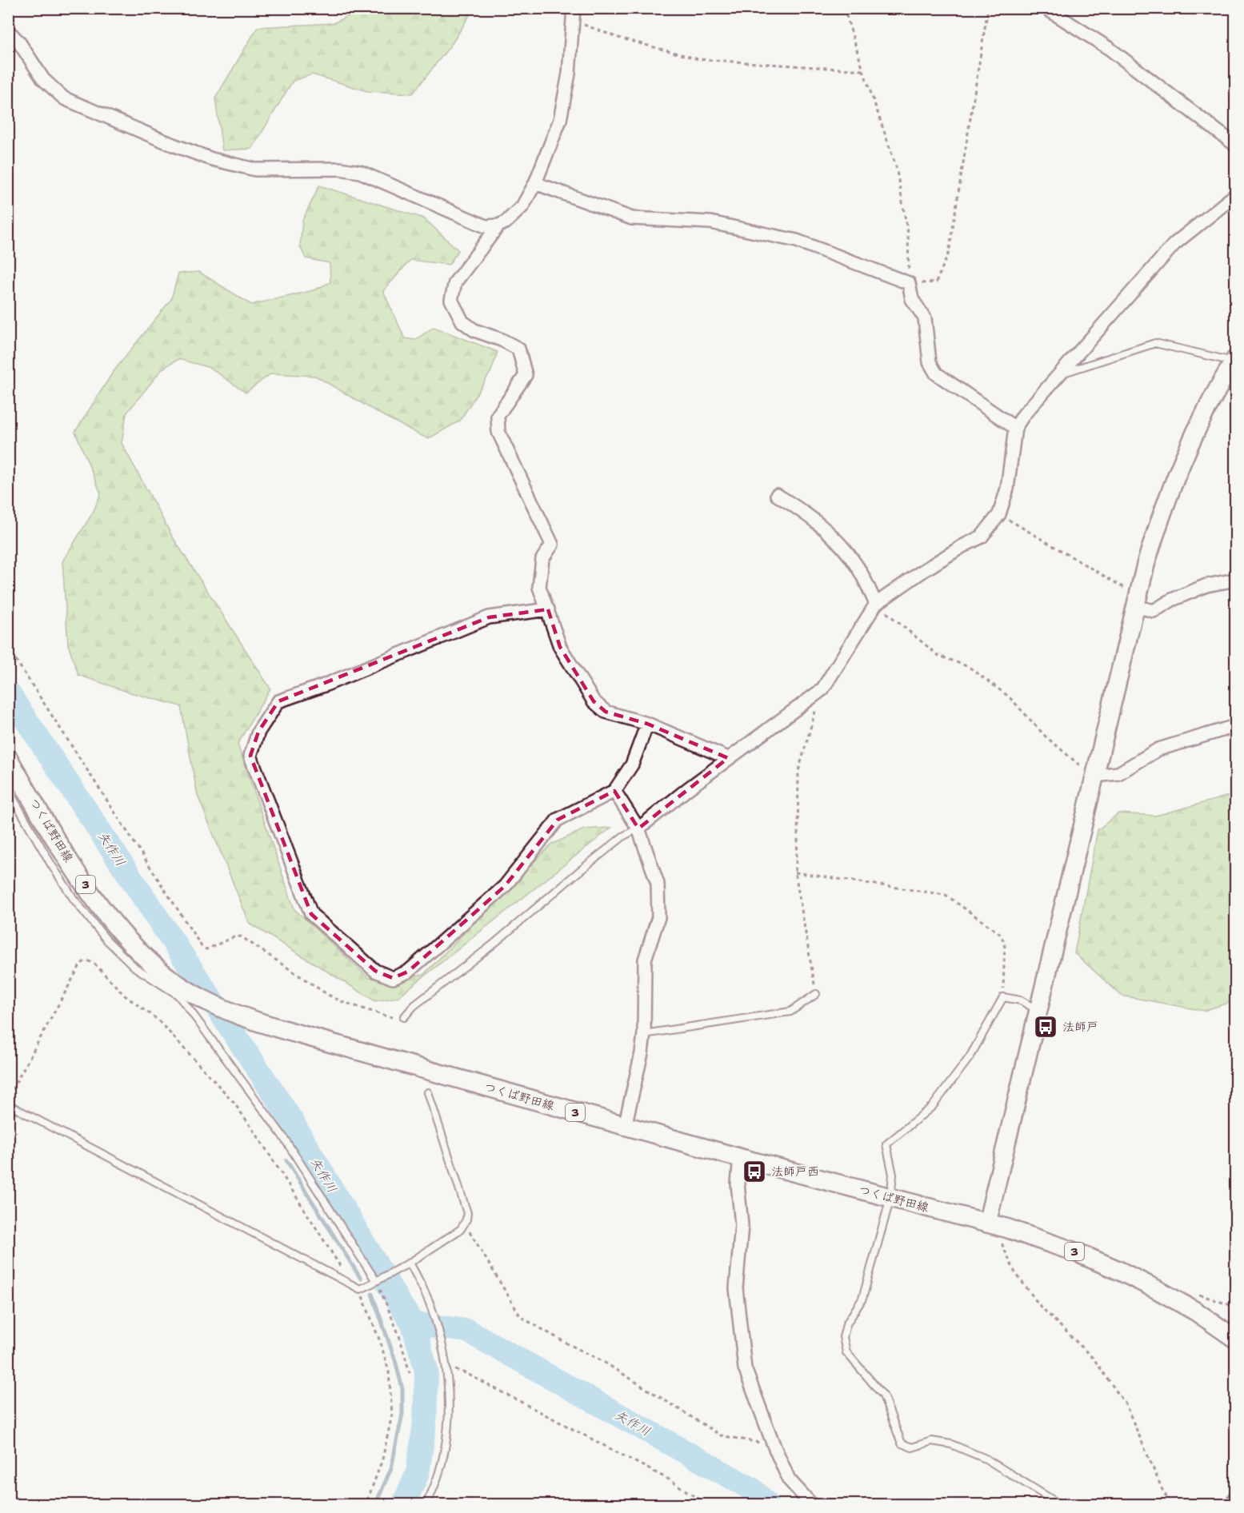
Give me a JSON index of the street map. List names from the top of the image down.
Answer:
{
  "streets": {
    "main road": ["つくば野田線", "3"]
  },
  "water": ["矢作川"],
  "places": {
    "bus stop": ["法師戸", "法師戸西"]
  }
}
